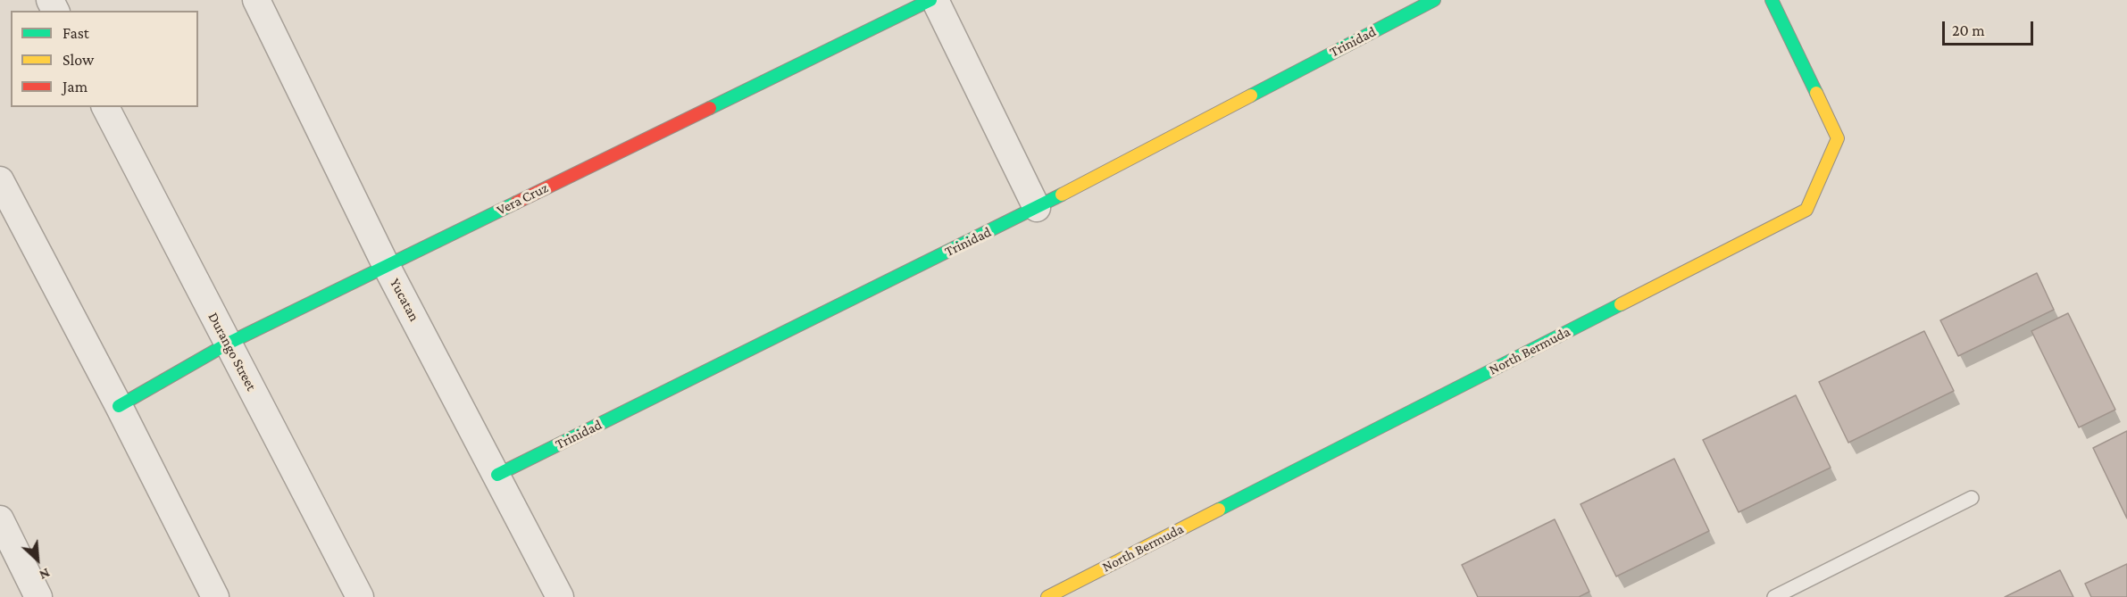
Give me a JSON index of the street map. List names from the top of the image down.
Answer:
{
  "streets": {
    "street": [
      "Trinidad",
      "Vera Cruz",
      "Yucatan",
      "North Bermuda",
      "Durango Street"
    ]
  },
  "crossings": [
    ["Trinidad", "Yucatan"],
    ["Vera Cruz", "Yucatan"],
    ["Vera Cruz", "Durango Street"]
  ],
  "legend": ["Fast", "Slow", "Jam"],
  "scale_bar": "20 m",
  "north": "bottom right"
}
